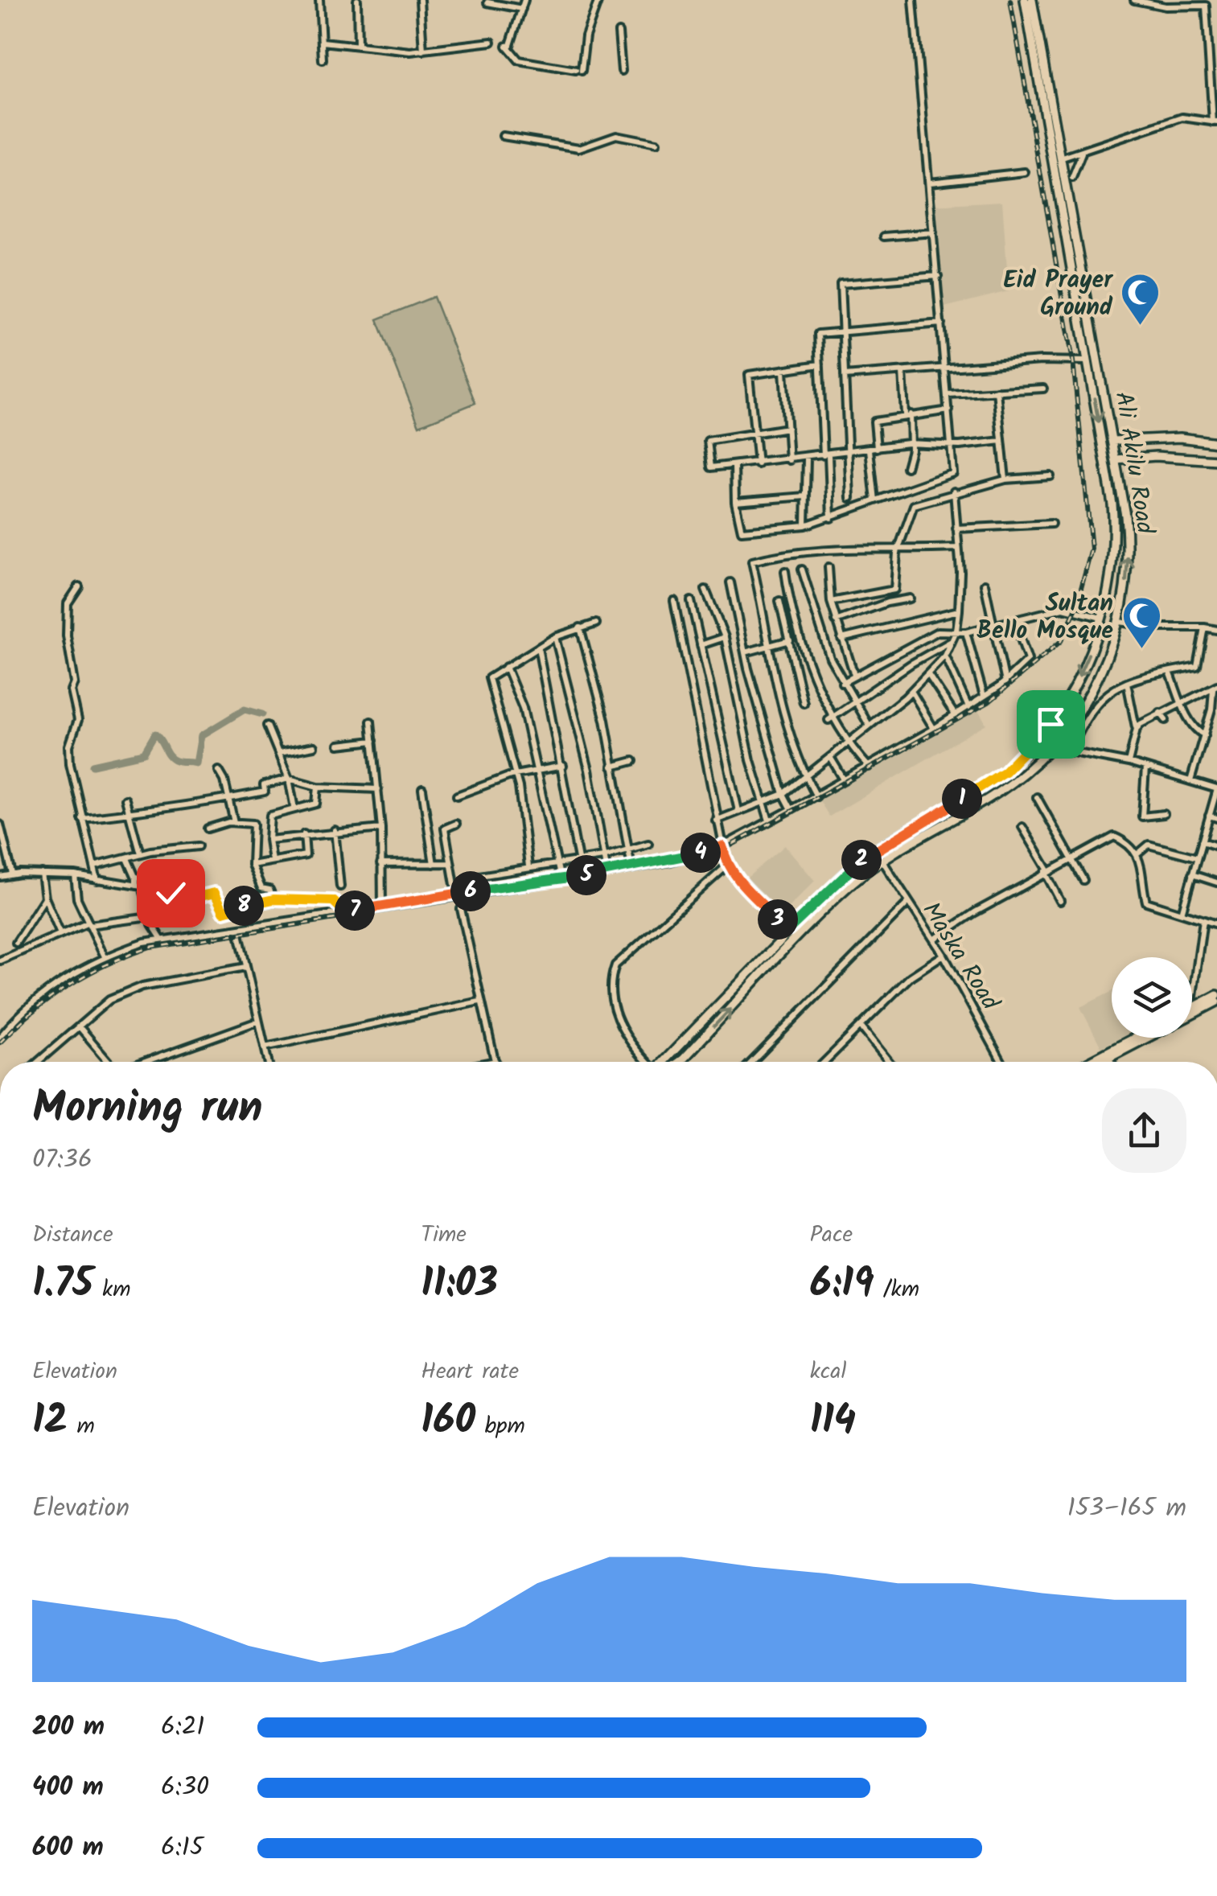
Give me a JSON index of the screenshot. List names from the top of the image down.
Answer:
{
  "streets": {
    "main road": ["Ali Akilu Road"],
    "street": ["Maska Road"]
  },
  "crossings": [
    ["Ali Akilu Road", "Maska Road"]
  ],
  "places": {
    "mosque": ["Eid Prayer Ground", "Sultan Bello Mosque"]
  },
  "page": {
    "pins": [
      "1",
      "4",
      "2",
      "5",
      "6",
      "8",
      "7",
      "3"
    ],
    "heading": ["Morning run", "07:36"],
    "stats": [
      ["Distance", "1.75 km"],
      ["Time", "11:03"],
      ["Pace", "6:19 /km"],
      ["Elevation", "12 m"],
      ["Heart rate", "160 bpm"],
      ["kcal", "114"]
    ],
    "chart": ["Elevation", "153–165 m"],
    "list": [
      {
        "name": "200 m",
        "note": "6:21"
      },
      {
        "name": "400 m",
        "note": "6:30"
      },
      {
        "name": "600 m",
        "note": "6:15"
      }
    ]
  }
}
